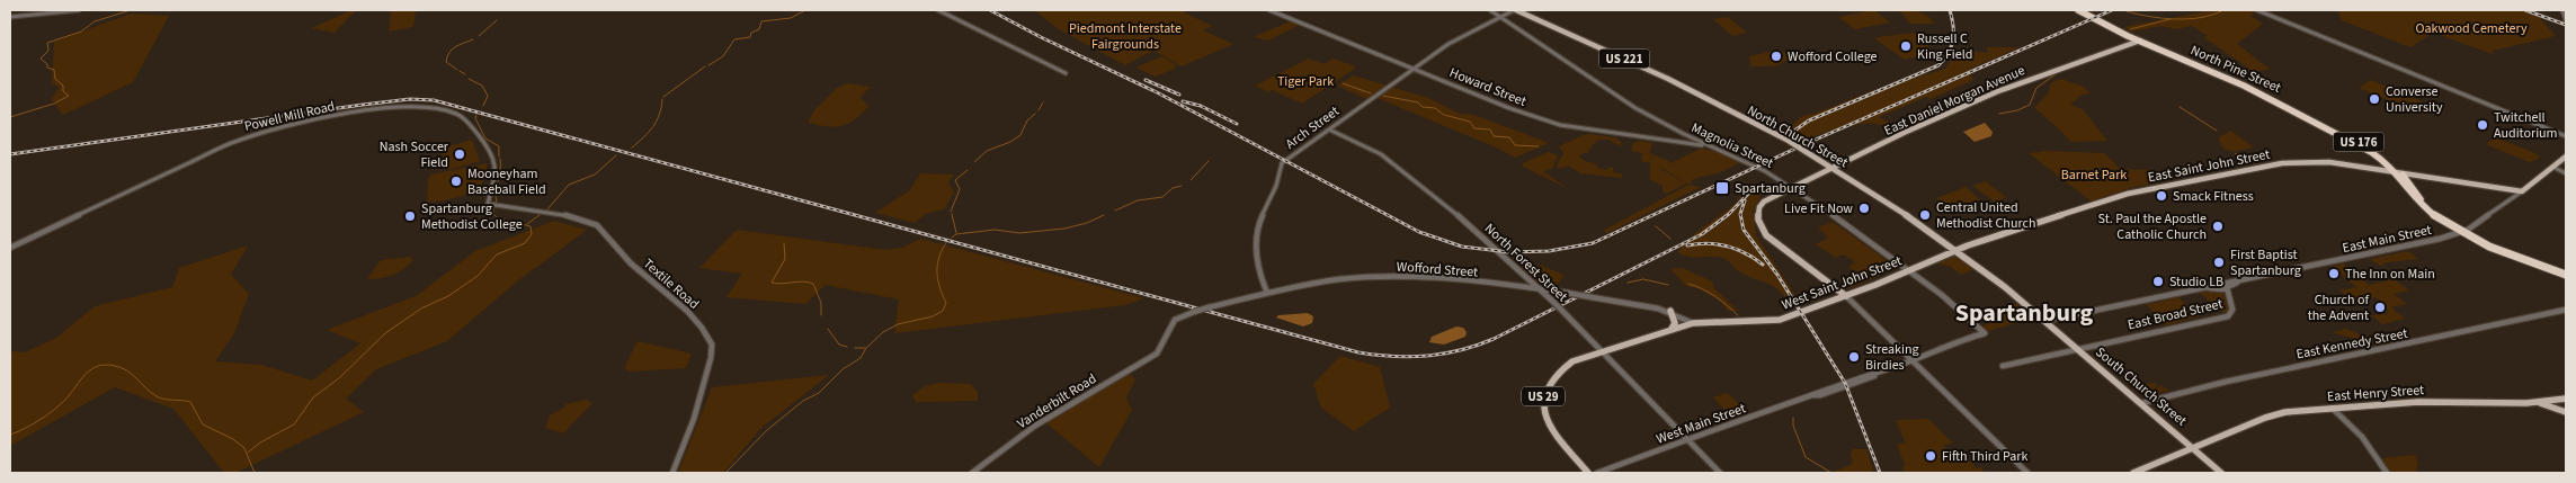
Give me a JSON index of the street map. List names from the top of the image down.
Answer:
{
  "streets": {
    "highway": ["North Pine Street", "US 176"],
    "main road": [
      "US 221",
      "East Daniel Morgan Avenue",
      "North Church Street",
      "East Saint John Street",
      "East Main Street",
      "West Saint John Street",
      "South Church Street",
      "East Henry Street",
      "US 29"
    ],
    "street": [
      "Howard Street",
      "Powell Mill Road",
      "Arch Street",
      "Magnolia Street",
      "North Forest Street",
      "Wofford Street",
      "Textile Road",
      "East Broad Street",
      "East Kennedy Street",
      "Vanderbilt Road",
      "West Main Street"
    ]
  },
  "crossings": [
    ["North Pine Street", "East Daniel Morgan Avenue"],
    ["North Pine Street", "East Saint John Street"],
    ["North Pine Street", "East Main Street"],
    ["Howard Street", "Arch Street"],
    ["Howard Street", "Magnolia Street"],
    ["East Daniel Morgan Avenue", "North Church Street"],
    ["East Daniel Morgan Avenue", "Magnolia Street"],
    ["East Daniel Morgan Avenue", "West Saint John Street"],
    ["Powell Mill Road", "Textile Road"],
    ["Arch Street", "North Church Street"],
    ["Arch Street", "Magnolia Street"],
    ["Arch Street", "North Forest Street"],
    ["Arch Street", "Wofford Street"],
    ["North Church Street", "East Saint John Street"],
    ["North Church Street", "East Main Street"],
    ["North Church Street", "West Saint John Street"],
    ["North Church Street", "South Church Street"],
    ["Magnolia Street", "West Saint John Street"],
    ["Magnolia Street", "West Main Street"],
    ["East Saint John Street", "East Main Street"],
    ["East Saint John Street", "West Saint John Street"],
    ["East Main Street", "East Broad Street"],
    ["East Main Street", "South Church Street"],
    ["North Forest Street", "Wofford Street"],
    ["North Forest Street", "West Saint John Street"],
    ["North Forest Street", "West Main Street"],
    ["Wofford Street", "West Saint John Street"],
    ["Wofford Street", "Vanderbilt Road"],
    ["East Broad Street", "South Church Street"],
    ["East Kennedy Street", "South Church Street"],
    ["South Church Street", "East Henry Street"]
  ],
  "districts": ["Spartanburg"],
  "parks": [
    "Piedmont Interstate Fairgrounds",
    "Oakwood Cemetery",
    "Tiger Park",
    "Barnet Park"
  ],
  "places": {
    "other": [
      "Russell C King Field",
      "Wofford College",
      "Converse University",
      "Twitchell Auditorium",
      "Nash Soccer Field",
      "Mooneyham Baseball Field",
      "Smack Fitness",
      "Live Fit Now",
      "Central United Methodist Church",
      "Spartanburg Methodist College",
      "St. Paul the Apostle Catholic Church",
      "First Baptist Spartanburg",
      "The Inn on Main",
      "Studio LB",
      "Church of the Advent",
      "Streaking Birdies",
      "Fifth Third Park"
    ],
    "transit": ["Spartanburg"]
  }
}
